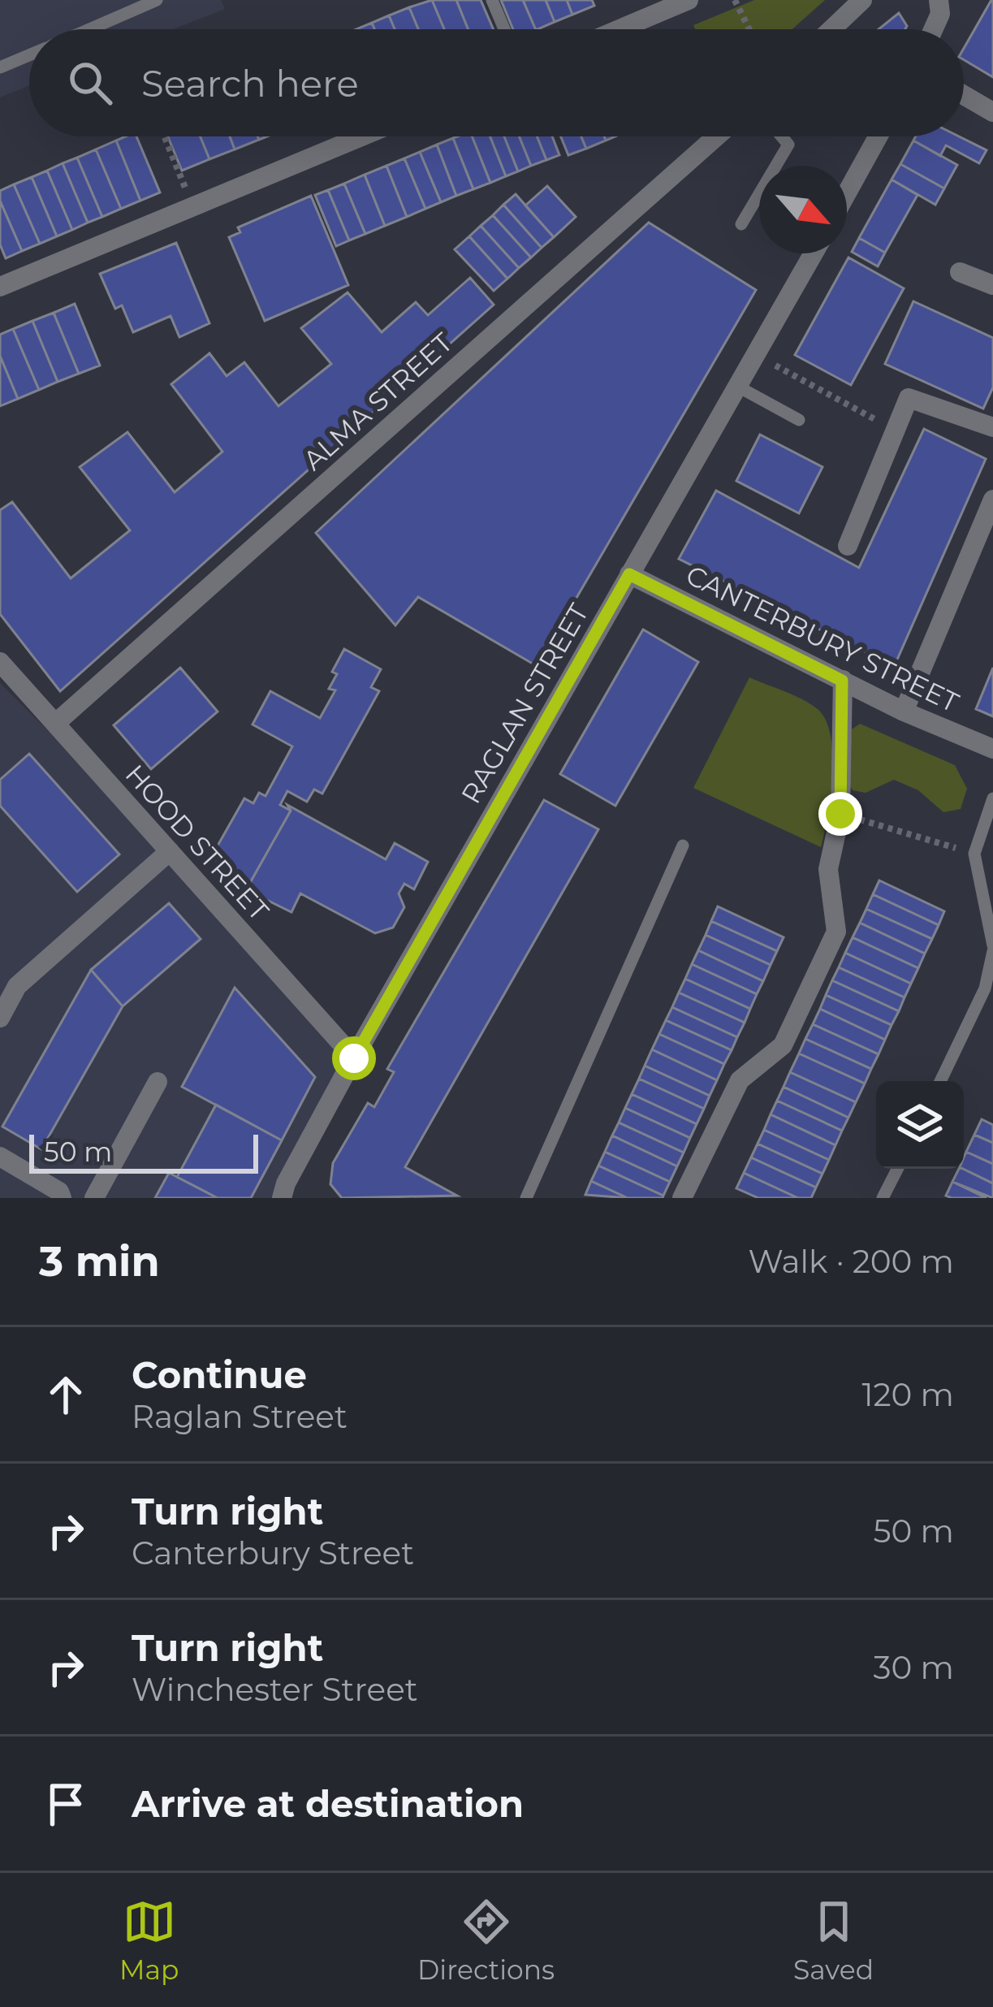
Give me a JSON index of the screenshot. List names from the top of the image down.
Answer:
{
  "streets": {
    "street": [
      "ALMA STREET",
      "CANTERBURY STREET",
      "RAGLAN STREET",
      "HOOD STREET"
    ]
  },
  "crossings": [
    ["ALMA STREET", "HOOD STREET"],
    ["CANTERBURY STREET", "RAGLAN STREET"],
    ["RAGLAN STREET", "HOOD STREET"]
  ],
  "scale_bar": "50 m",
  "north": "bottom right",
  "page": {
    "search": "Search here",
    "scale": "50 m",
    "heading": ["3 min", "Walk · 200 m"],
    "list": [
      ["Continue", "Raglan Street", "120 m"],
      ["Turn right", "Canterbury Street", "50 m"],
      ["Turn right", "Winchester Street", "30 m"],
      "Arrive at destination"
    ],
    "nav": ["Map", "Directions", "Saved"]
  }
}
